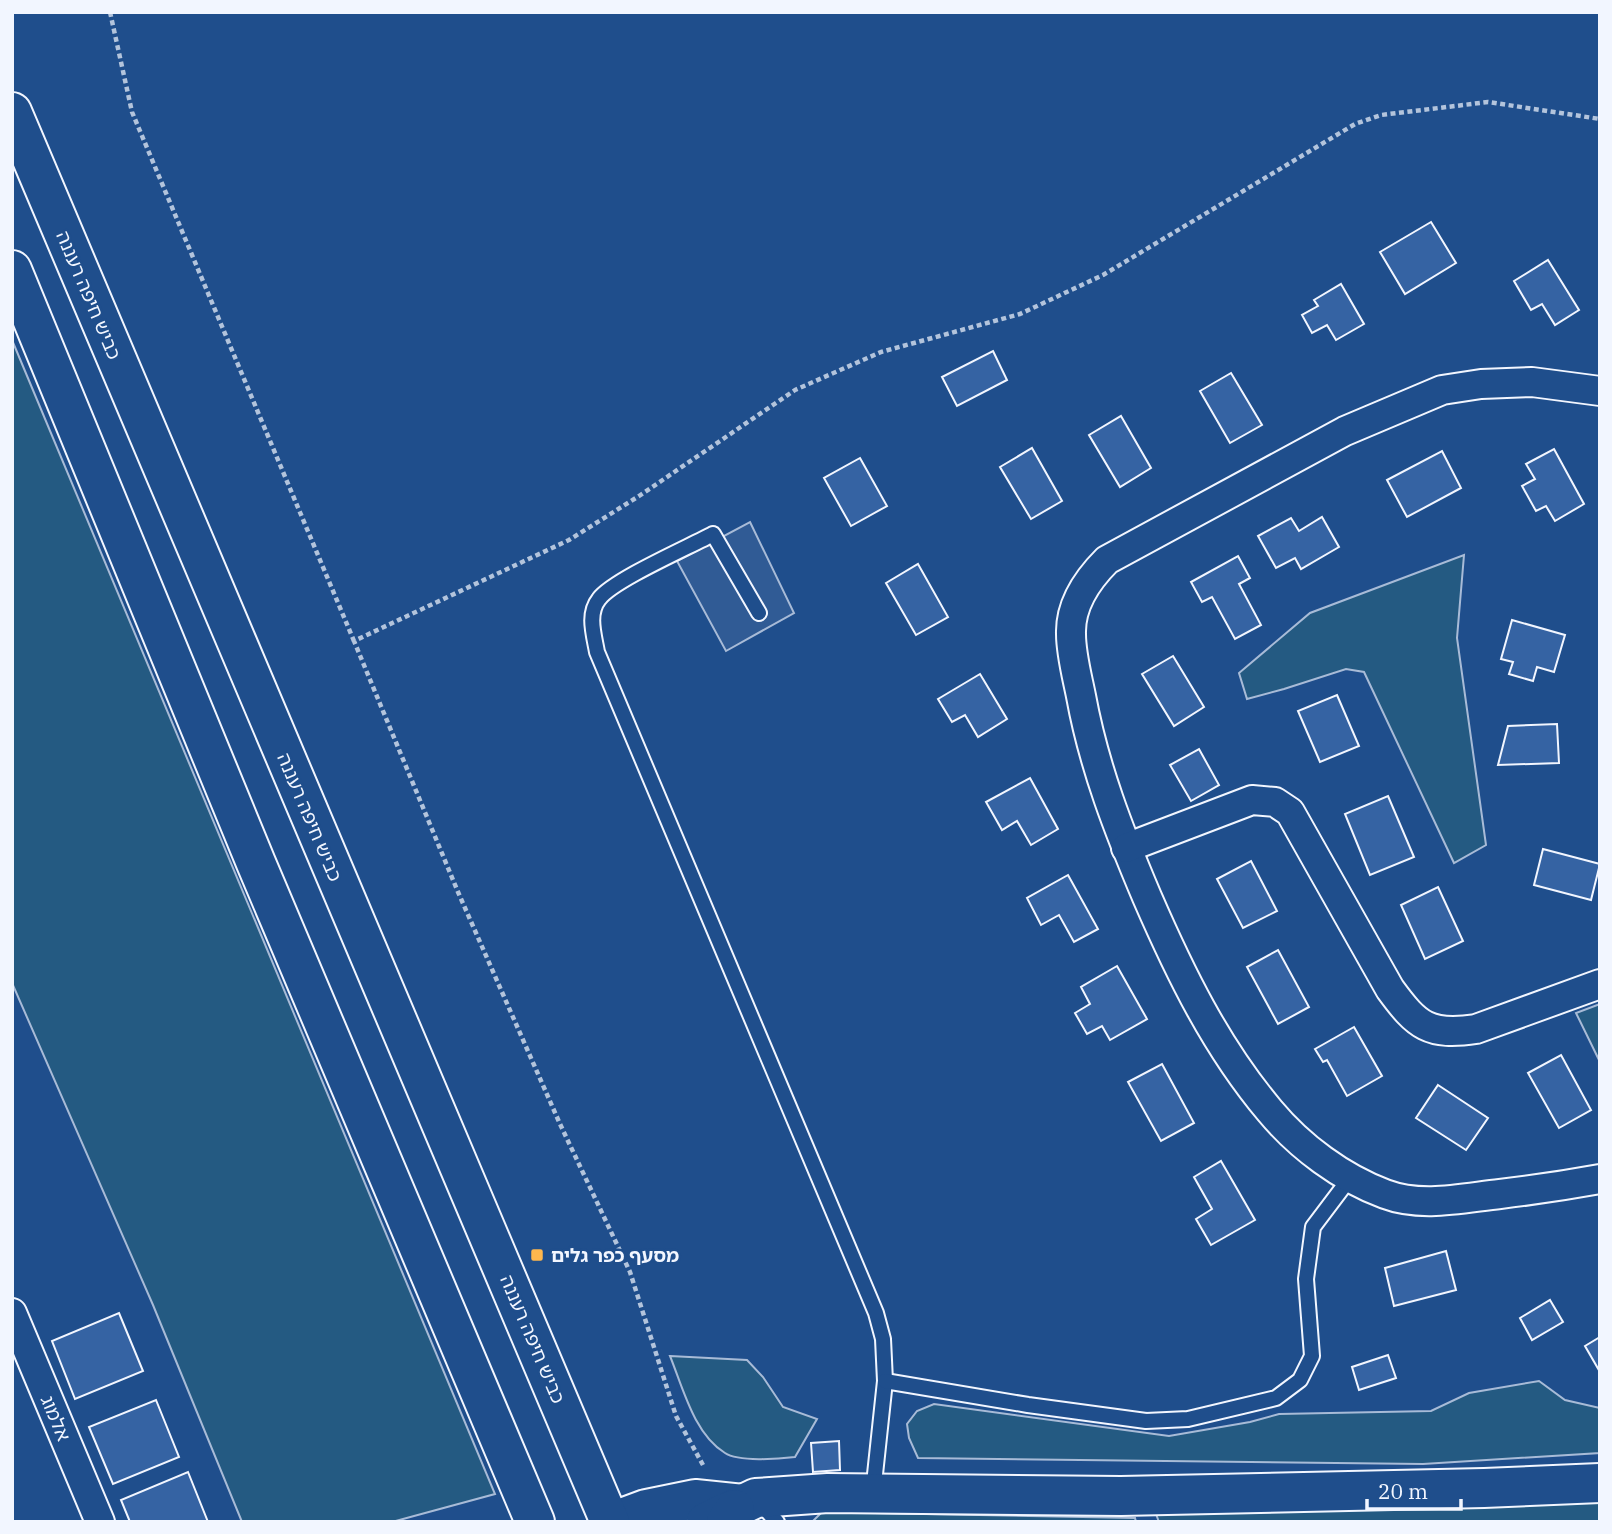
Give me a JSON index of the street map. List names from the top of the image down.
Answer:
{
  "streets": {
    "main road": ["כביש חיפה רעננה"],
    "street": ["אלמוג"]
  },
  "places": {
    "transit": ["מסעף כפר גלים"]
  },
  "scale_bar": "20 m"
}
